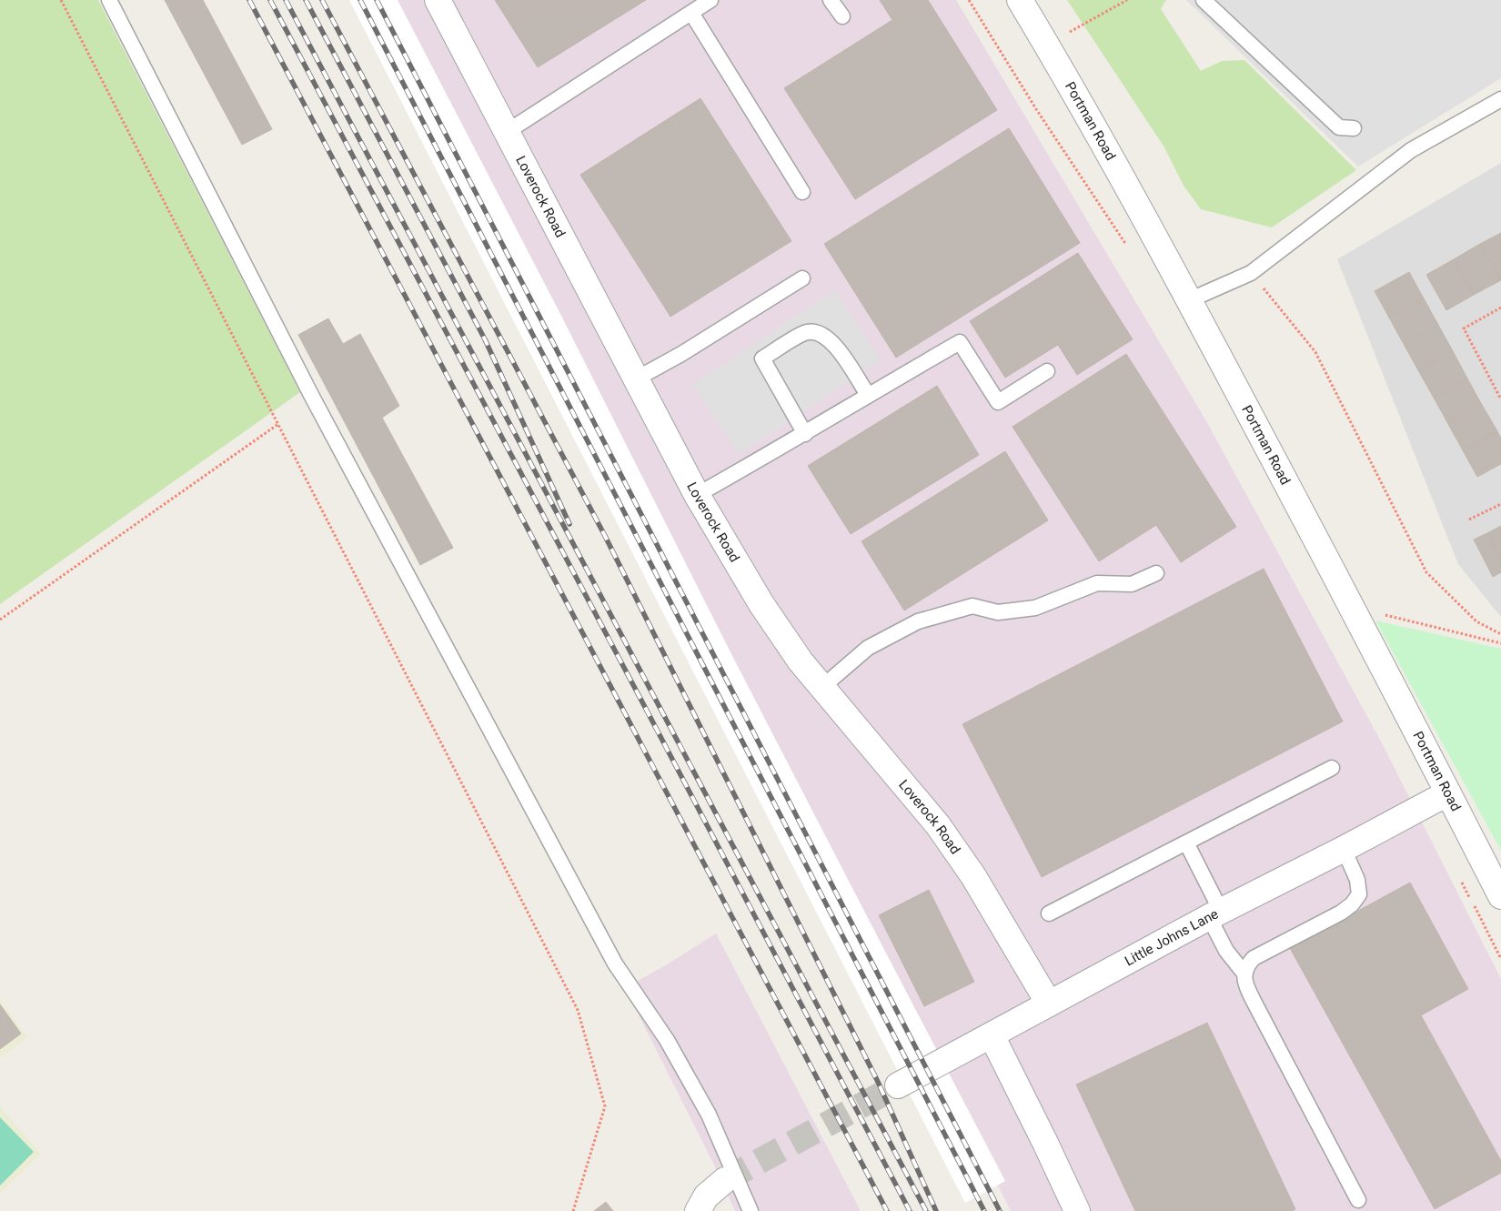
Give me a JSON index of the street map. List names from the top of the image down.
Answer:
{
  "streets": {
    "street": ["Portman Road", "Loverock Road", "Little Johns Lane"]
  },
  "crossings": [
    ["Portman Road", "Little Johns Lane"],
    ["Loverock Road", "Little Johns Lane"]
  ]
}
